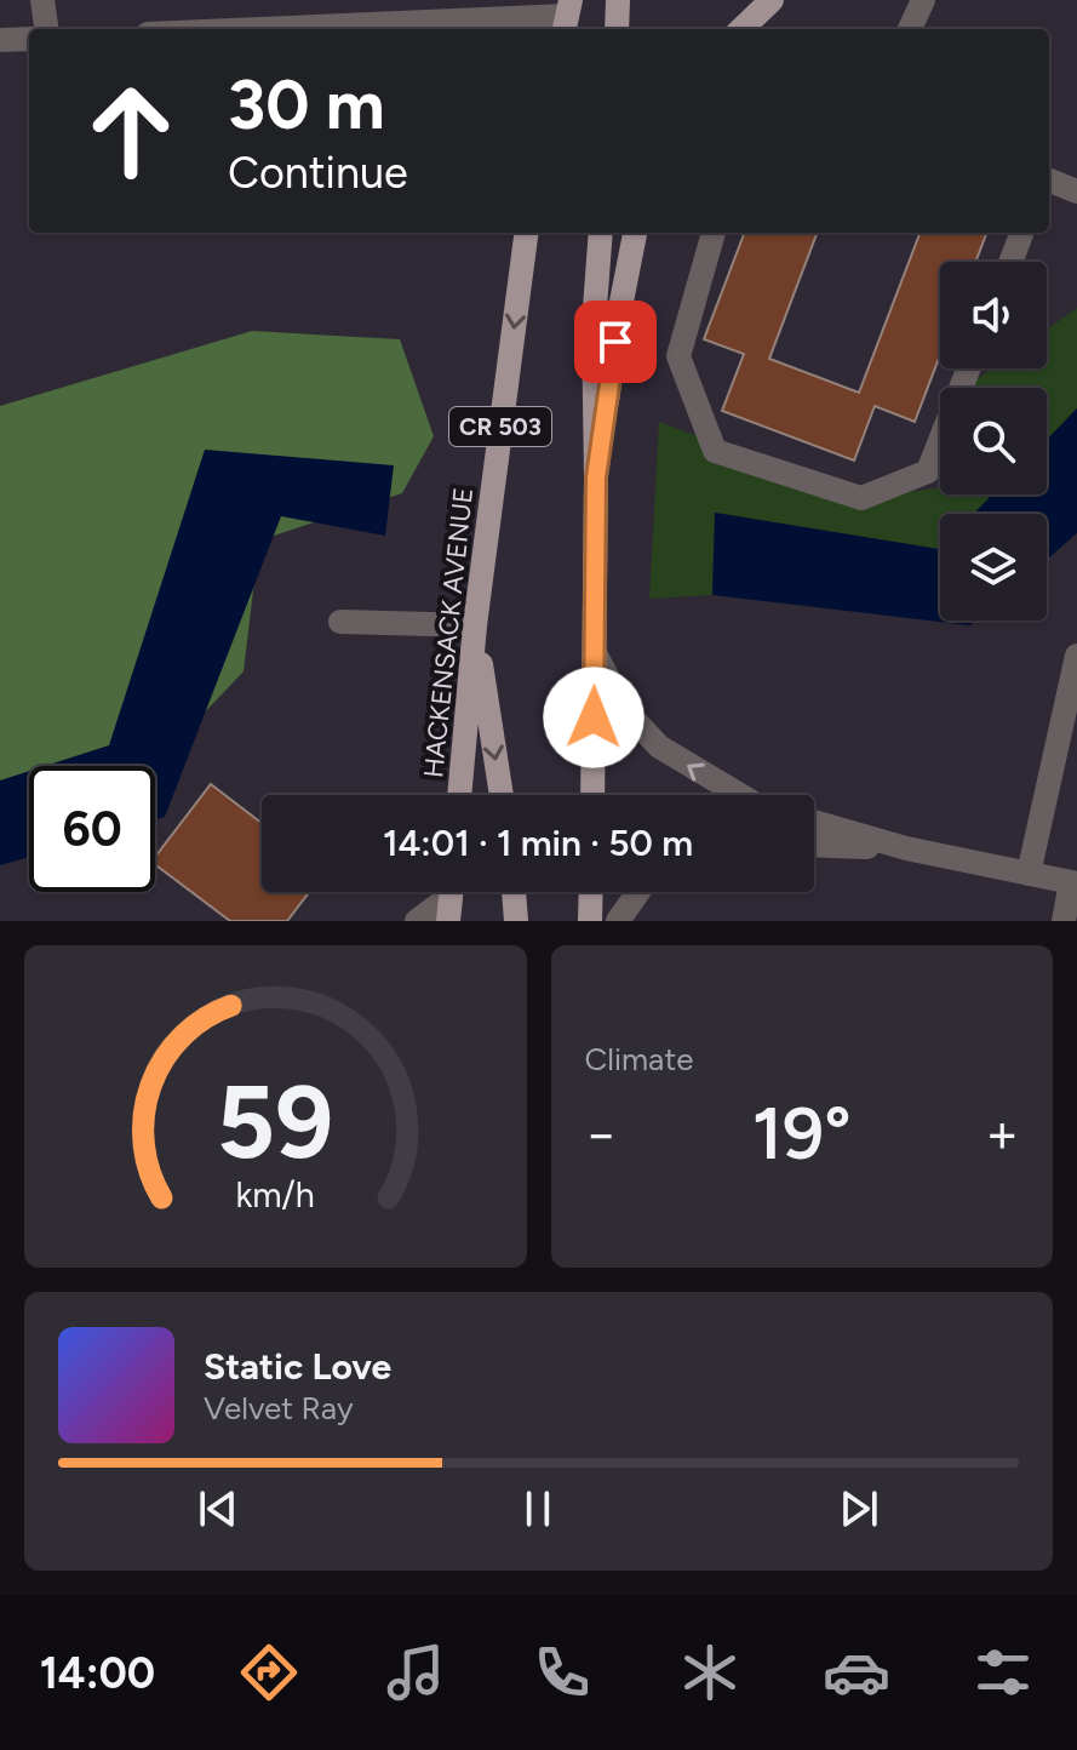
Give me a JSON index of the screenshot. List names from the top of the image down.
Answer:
{
  "streets": {
    "main road": ["CR 503", "HACKENSACK AVENUE"]
  },
  "page": {
    "turn": ["30 m", "Continue"],
    "limit": "60",
    "trip": "14:01 · 1 min · 50 m",
    "tile": "Climate",
    "heat": ["−", "19°", "+"],
    "song": ["Static Love", "Velvet Ray"],
    "tabs": "14:00",
    "gauge": ["59", "km/h"]
  }
}
